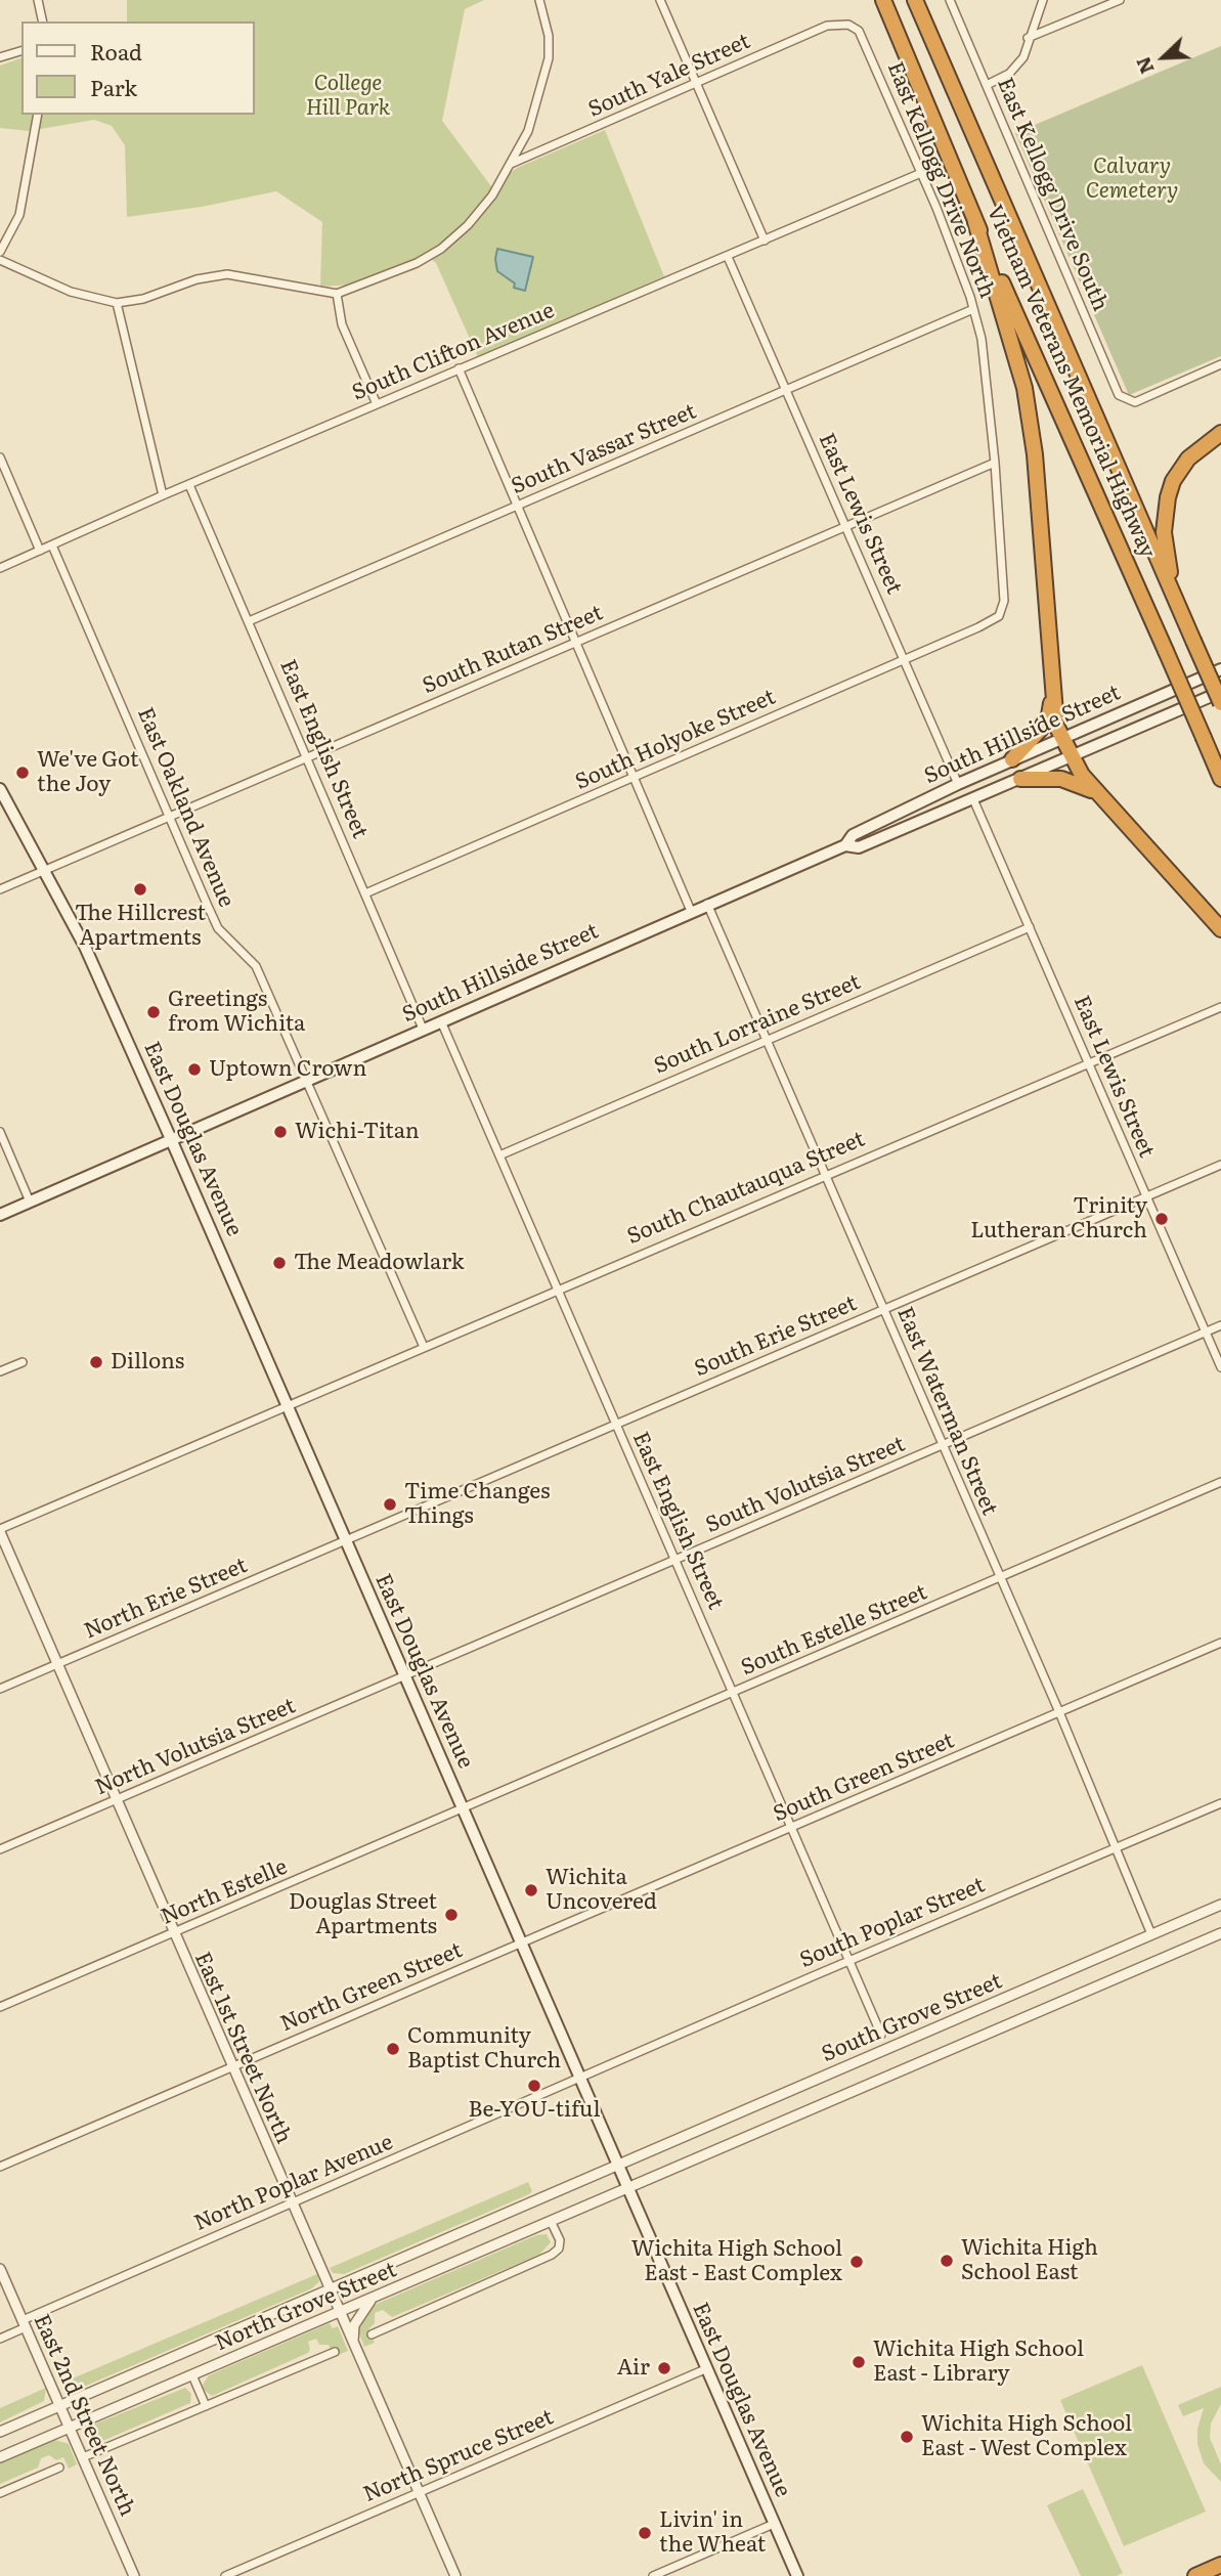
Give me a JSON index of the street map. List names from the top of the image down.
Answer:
{
  "streets": {
    "highway": ["Vietnam Veterans Memorial Highway"],
    "main road": ["South Hillside Street", "East Douglas Avenue"],
    "street": [
      "South Yale Street",
      "East Kellogg Drive North",
      "East Kellogg Drive South",
      "South Clifton Avenue",
      "South Vassar Street",
      "East Lewis Street",
      "South Rutan Street",
      "South Holyoke Street",
      "East English Street",
      "East Oakland Avenue",
      "South Lorraine Street",
      "South Chautauqua Street",
      "South Erie Street",
      "East Waterman Street",
      "South Volutsia Street",
      "North Erie Street",
      "South Estelle Street",
      "North Volutsia Street",
      "South Green Street",
      "North Estelle",
      "South Poplar Street",
      "North Green Street",
      "South Grove Street",
      "East 1st Street North",
      "North Poplar Avenue",
      "North Grove Street",
      "East 2nd Street North",
      "North Spruce Street"
    ]
  },
  "crossings": [
    ["South Yale Street", "East Kellogg Drive North"],
    ["East Kellogg Drive North", "South Clifton Avenue"],
    ["East Kellogg Drive North", "South Vassar Street"],
    ["East Kellogg Drive North", "South Rutan Street"],
    ["East Kellogg Drive North", "South Holyoke Street"],
    ["South Clifton Avenue", "East Lewis Street"],
    ["South Clifton Avenue", "East English Street"],
    ["South Clifton Avenue", "East Oakland Avenue"],
    ["South Vassar Street", "East Lewis Street"],
    ["South Vassar Street", "East English Street"],
    ["East Lewis Street", "South Rutan Street"],
    ["East Lewis Street", "South Hillside Street"],
    ["East Lewis Street", "South Holyoke Street"],
    ["East Lewis Street", "South Lorraine Street"],
    ["East Lewis Street", "South Chautauqua Street"],
    ["East Lewis Street", "South Erie Street"],
    ["East Lewis Street", "South Volutsia Street"],
    ["South Rutan Street", "East English Street"],
    ["South Rutan Street", "East Oakland Avenue"],
    ["South Rutan Street", "East Douglas Avenue"],
    ["South Hillside Street", "East English Street"],
    ["South Hillside Street", "East Oakland Avenue"],
    ["South Hillside Street", "East Douglas Avenue"],
    ["South Hillside Street", "East Waterman Street"],
    ["South Holyoke Street", "East English Street"],
    ["East English Street", "South Lorraine Street"],
    ["East English Street", "South Chautauqua Street"],
    ["East English Street", "South Erie Street"],
    ["East English Street", "South Volutsia Street"],
    ["East English Street", "South Estelle Street"],
    ["East English Street", "South Green Street"],
    ["East English Street", "South Poplar Street"],
    ["East Oakland Avenue", "South Chautauqua Street"],
    ["South Lorraine Street", "East Waterman Street"],
    ["East Douglas Avenue", "South Chautauqua Street"],
    ["East Douglas Avenue", "South Erie Street"],
    ["East Douglas Avenue", "South Volutsia Street"],
    ["East Douglas Avenue", "North Erie Street"],
    ["East Douglas Avenue", "South Estelle Street"],
    ["East Douglas Avenue", "North Volutsia Street"],
    ["East Douglas Avenue", "South Green Street"],
    ["East Douglas Avenue", "North Estelle"],
    ["East Douglas Avenue", "South Poplar Street"],
    ["East Douglas Avenue", "North Green Street"],
    ["East Douglas Avenue", "South Grove Street"],
    ["East Douglas Avenue", "North Poplar Avenue"],
    ["East Douglas Avenue", "North Grove Street"],
    ["East Douglas Avenue", "North Spruce Street"],
    ["South Chautauqua Street", "East Waterman Street"],
    ["South Chautauqua Street", "East 1st Street North"],
    ["South Erie Street", "East Waterman Street"],
    ["South Erie Street", "North Erie Street"],
    ["East Waterman Street", "South Volutsia Street"],
    ["East Waterman Street", "South Estelle Street"],
    ["East Waterman Street", "South Green Street"],
    ["East Waterman Street", "South Poplar Street"],
    ["East Waterman Street", "South Grove Street"],
    ["South Volutsia Street", "North Volutsia Street"],
    ["North Erie Street", "East 1st Street North"],
    ["South Estelle Street", "North Estelle"],
    ["North Volutsia Street", "East 1st Street North"],
    ["South Green Street", "North Green Street"],
    ["North Estelle", "East 1st Street North"],
    ["South Poplar Street", "North Poplar Avenue"],
    ["North Green Street", "East 1st Street North"],
    ["South Grove Street", "North Grove Street"],
    ["East 1st Street North", "North Poplar Avenue"],
    ["East 1st Street North", "North Grove Street"],
    ["East 1st Street North", "North Spruce Street"],
    ["North Poplar Avenue", "East 2nd Street North"],
    ["North Grove Street", "East 2nd Street North"]
  ],
  "parks": ["College Hill Park", "Calvary Cemetery"],
  "places": [
    "We've Got the Joy",
    "The Hillcrest Apartments",
    "Greetings from Wichita",
    "Uptown Crown",
    "Wichi-Titan",
    "Trinity Lutheran Church",
    "The Meadowlark",
    "Dillons",
    "Time Changes Things",
    "Wichita Uncovered",
    "Douglas Street Apartments",
    "Community Baptist Church",
    "Be-YOU-tiful",
    "Wichita High School East",
    "Wichita High School East - East Complex",
    "Wichita High School East - Library",
    "Air",
    "Wichita High School East - West Complex",
    "Livin' in the Wheat"
  ],
  "legend": ["Road", "Park"],
  "north": "bottom left"
}
